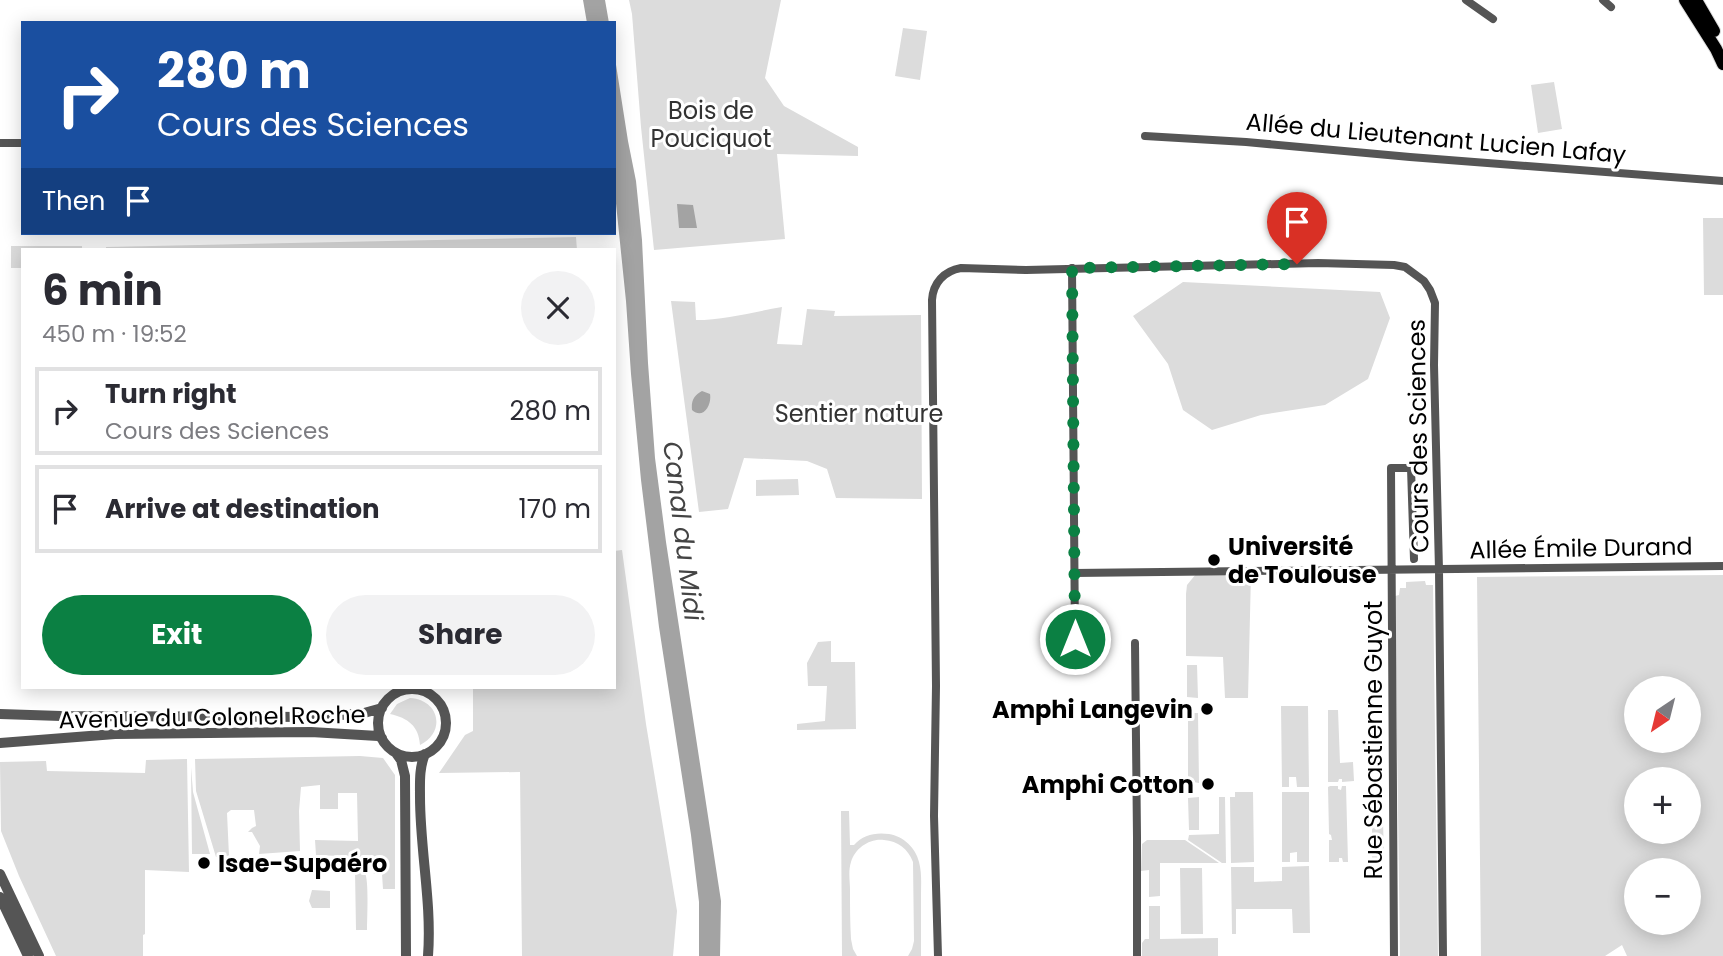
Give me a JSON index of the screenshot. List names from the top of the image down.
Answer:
{
  "streets": {
    "street": [
      "Allée du Lieutenant Lucien Lafay",
      "Cours des Sciences",
      "Allée Émile Durand",
      "Avenue du Colonel Roche",
      "Rue Sébastienne Guyot"
    ]
  },
  "crossings": [
    ["Cours des Sciences", "Allée Émile Durand"],
    ["Allée Émile Durand", "Rue Sébastienne Guyot"]
  ],
  "water": ["Canal du Midi"],
  "parks": ["Bois de Pouciquot", "Sentier nature"],
  "places": [
    "Université de Toulouse",
    "Amphi Langevin",
    "Amphi Cotton",
    "Isae-Supaéro"
  ],
  "north": "bottom left",
  "page": {
    "turn": ["280 m", "Cours des Sciences"],
    "then": "Then",
    "heading": ["6 min", "450 m · 19:52"],
    "list": [
      {
        "name": "Turn right",
        "note": "Cours des Sciences",
        "value": "280 m"
      },
      {
        "name": "Arrive at destination",
        "value": "170 m"
      }
    ],
    "buttons": ["Exit", "Share"],
    "map_buttons": ["+", "−"]
  }
}
